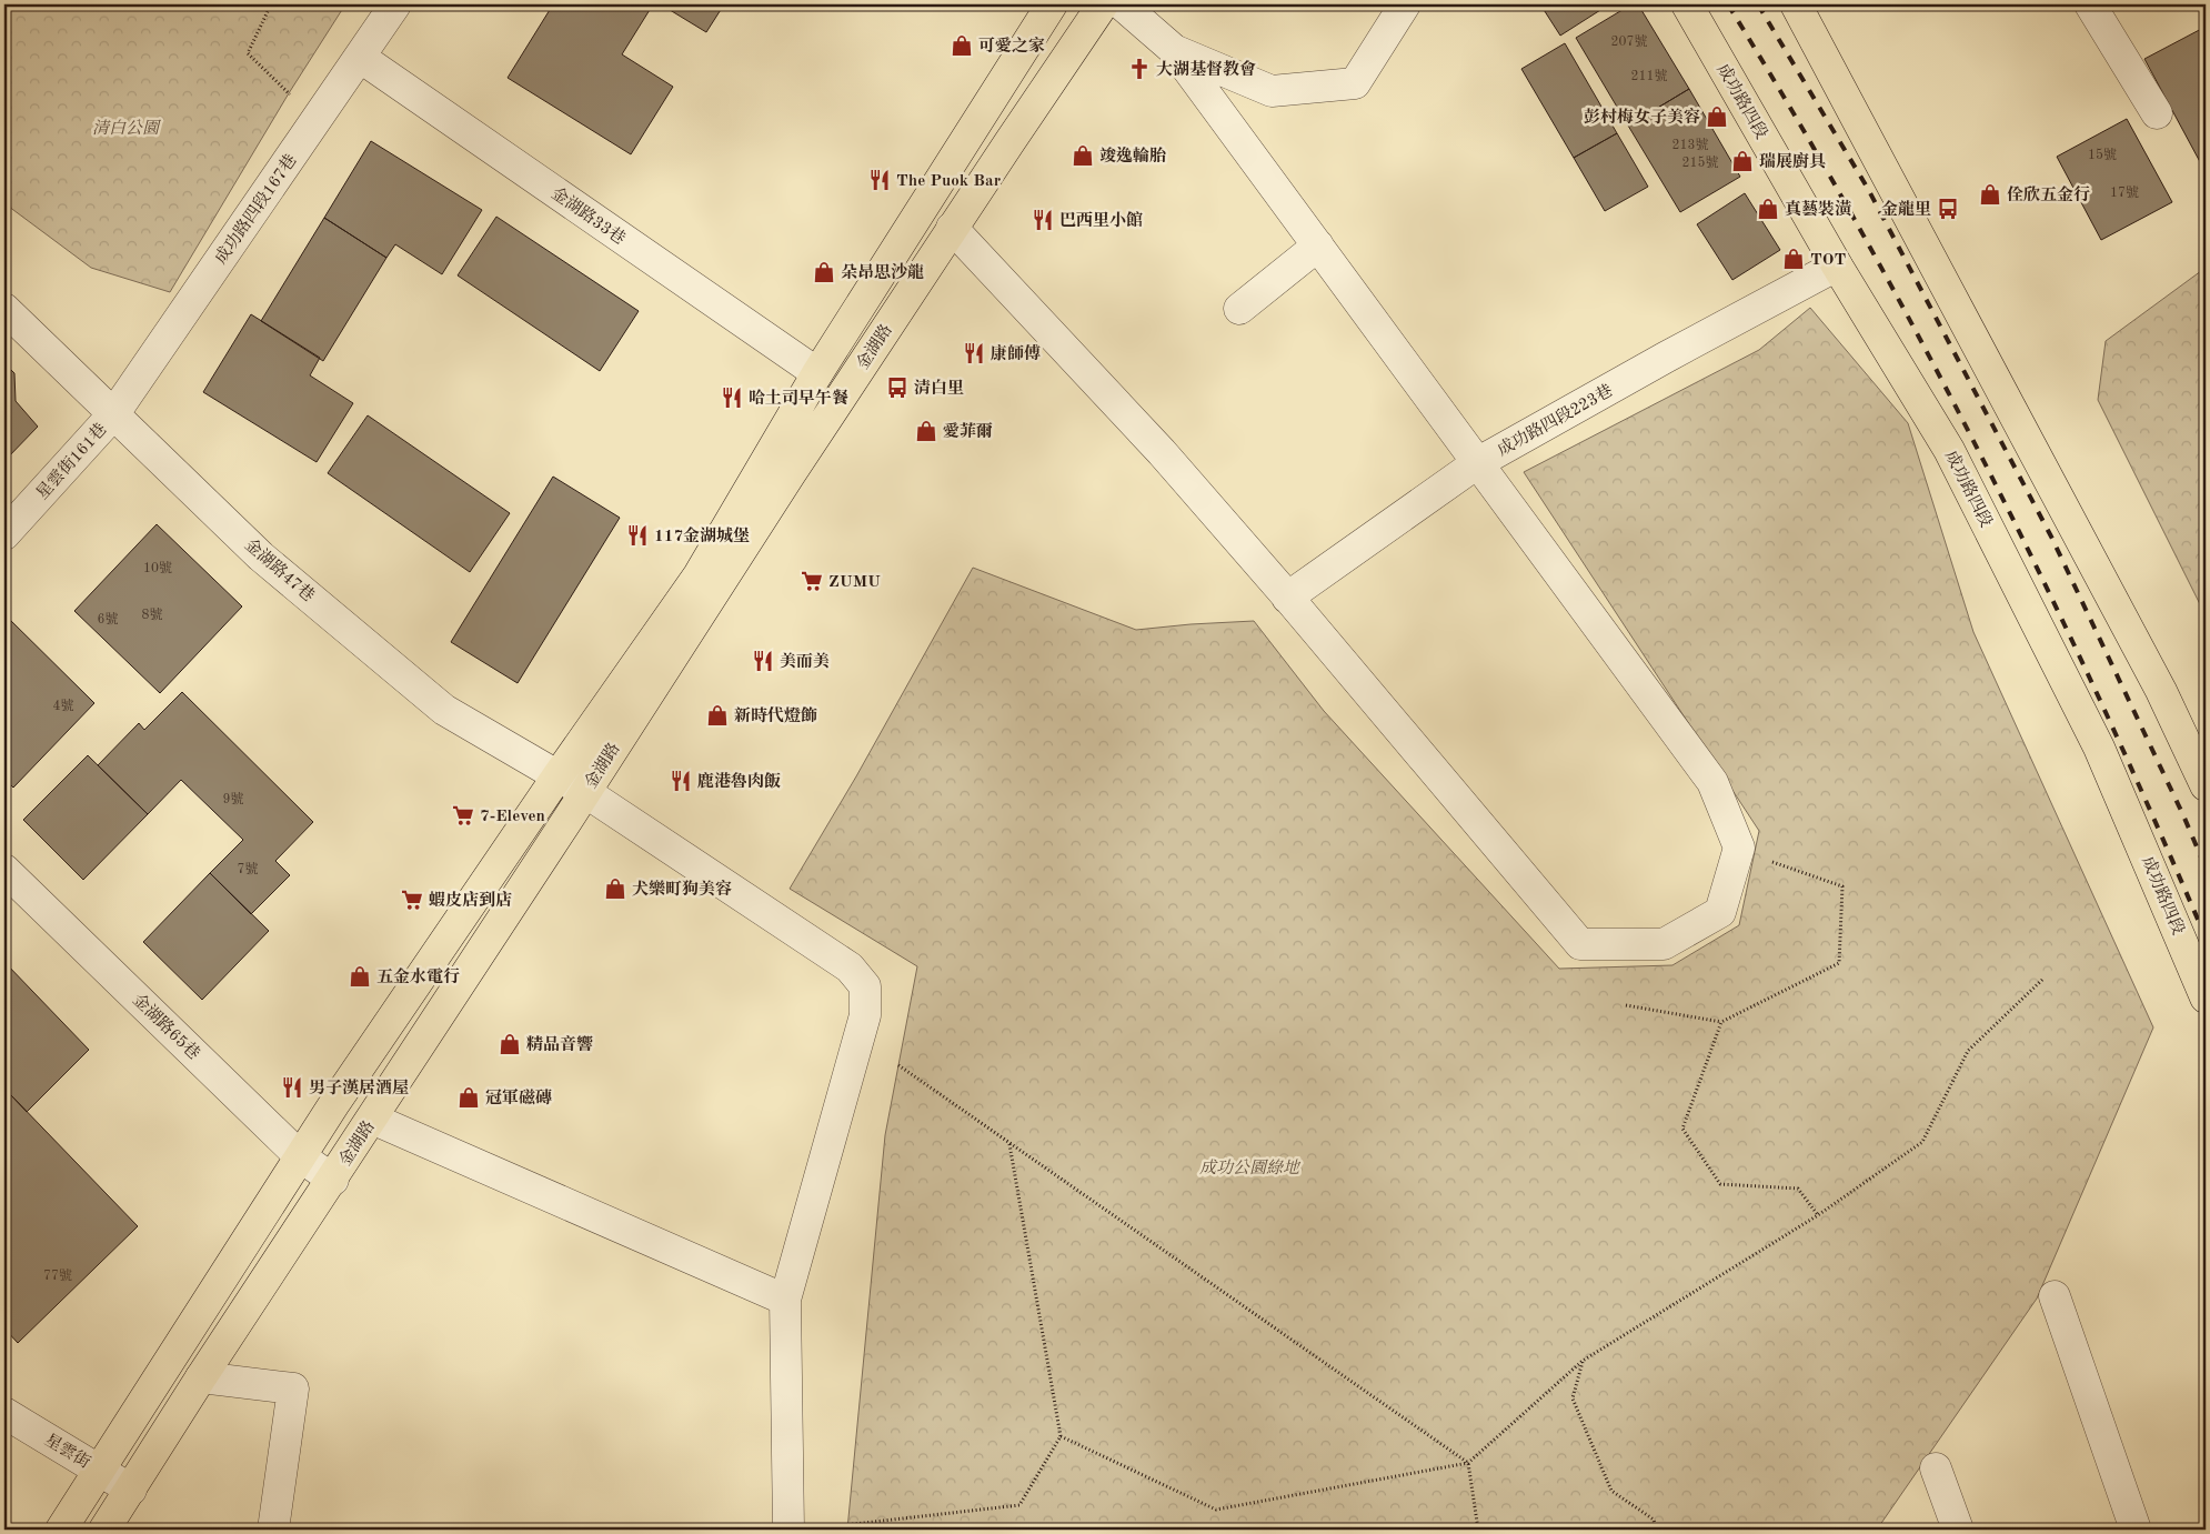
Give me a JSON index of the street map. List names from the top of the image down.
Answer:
{
  "streets": {
    "main road": ["成功路四段", "金湖路"],
    "street": [
      "成功路四段167巷",
      "金湖路33巷",
      "成功路四段223巷",
      "星雲街161巷",
      "金湖路47巷",
      "金湖路65巷",
      "星雲街"
    ]
  },
  "crossings": [
    ["成功路四段", "成功路四段223巷"],
    ["成功路四段167巷", "金湖路33巷"],
    ["成功路四段167巷", "星雲街161巷"],
    ["成功路四段167巷", "金湖路47巷"],
    ["金湖路33巷", "金湖路"],
    ["金湖路", "金湖路47巷"],
    ["金湖路", "金湖路65巷"],
    ["金湖路", "星雲街"],
    ["星雲街161巷", "金湖路47巷"]
  ],
  "parks": ["清白公園", "成功公園綠地"],
  "places": {
    "shop": [
      "可愛之家",
      "彭村梅女子美容",
      "竣逸輪胎",
      "瑞展廚具",
      "佺欣五金行",
      "真藝裝潢",
      "TOT",
      "朵昂思沙龍",
      "愛菲爾",
      "新時代燈飾",
      "犬樂町狗美容",
      "五金水電行",
      "精品音響",
      "冠軍磁磚"
    ],
    "church": ["大湖基督教會"],
    "restaurant": [
      "The Puok Bar",
      "巴西里小館",
      "康師傅",
      "哈土司早午餐",
      "117金湖城堡",
      "美而美",
      "鹿港魯肉飯",
      "男子漢居酒屋"
    ],
    "bus stop": ["金龍里", "清白里"],
    "supermarket": ["ZUMU", "7-Eleven", "蝦皮店到店"]
  },
  "house_numbers": [
    "207號",
    "211號",
    "213號",
    "15號",
    "215號",
    "17號",
    "10號",
    "8號",
    "6號",
    "4號",
    "9號",
    "7號",
    "77號"
  ]
}
